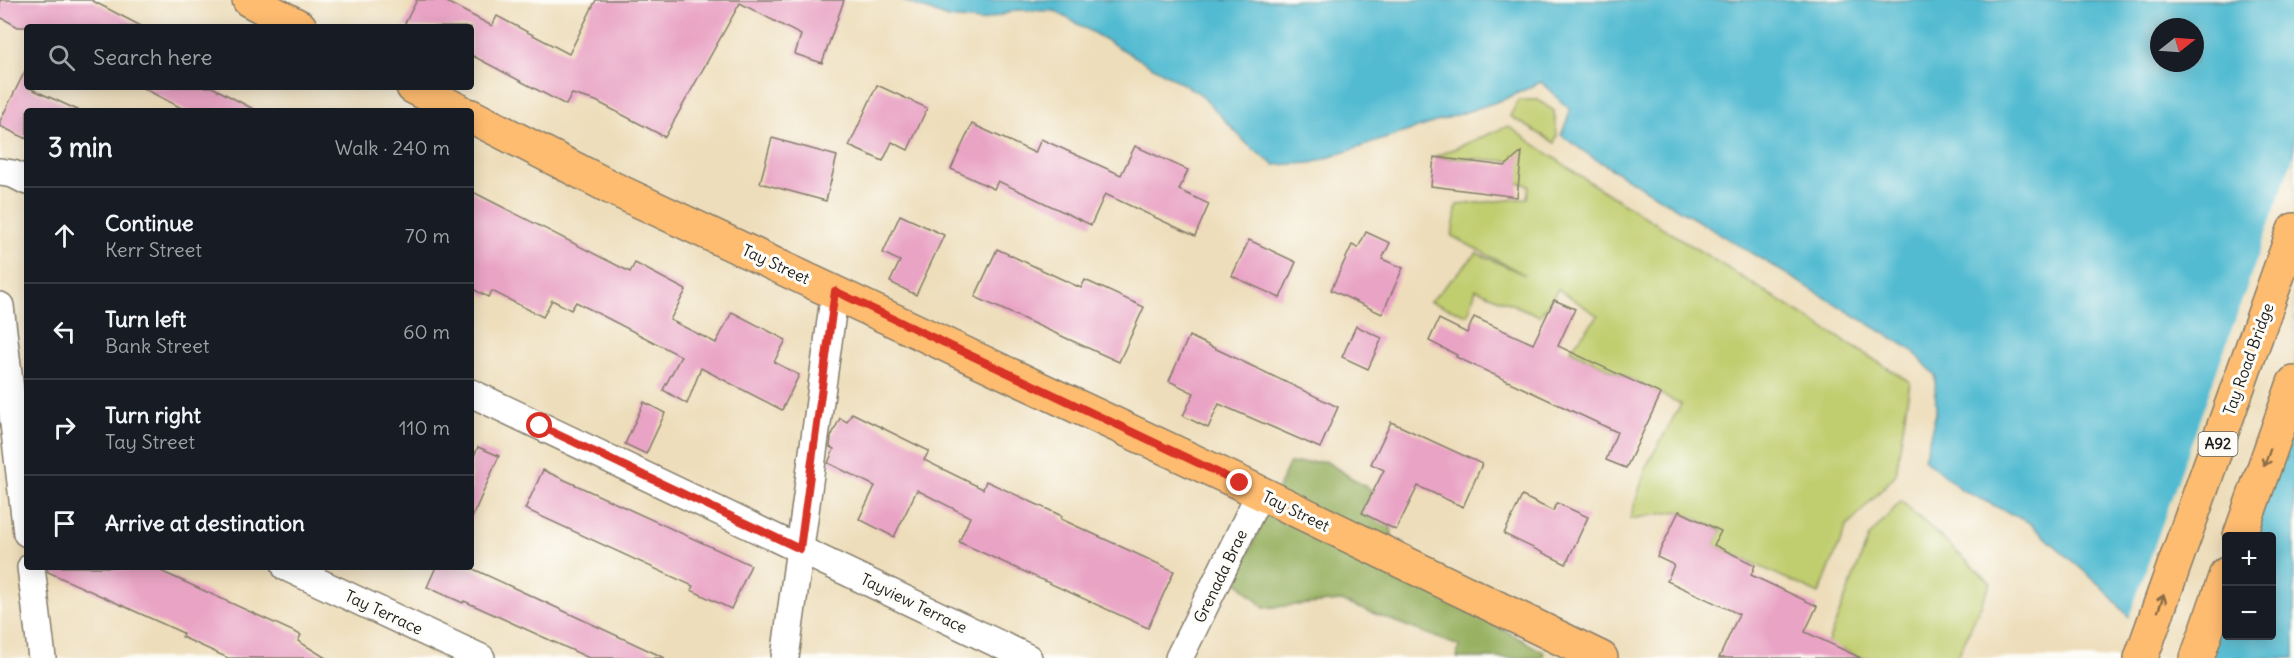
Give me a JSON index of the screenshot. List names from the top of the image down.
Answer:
{
  "streets": {
    "main road": ["Tay Street", "Tay Road Bridge", "A92"],
    "street": ["Grenada Brae", "Tayview Terrace", "Tay Terrace"]
  },
  "crossings": [
    ["Tay Street", "Grenada Brae"]
  ],
  "north": "right",
  "page": {
    "search": "Search here",
    "heading": ["3 min", "Walk · 240 m"],
    "list": [
      ["Continue", "Kerr Street", "70 m"],
      ["Turn left", "Bank Street", "60 m"],
      ["Turn right", "Tay Street", "110 m"],
      "Arrive at destination"
    ],
    "map_buttons": ["+", "−"]
  }
}
